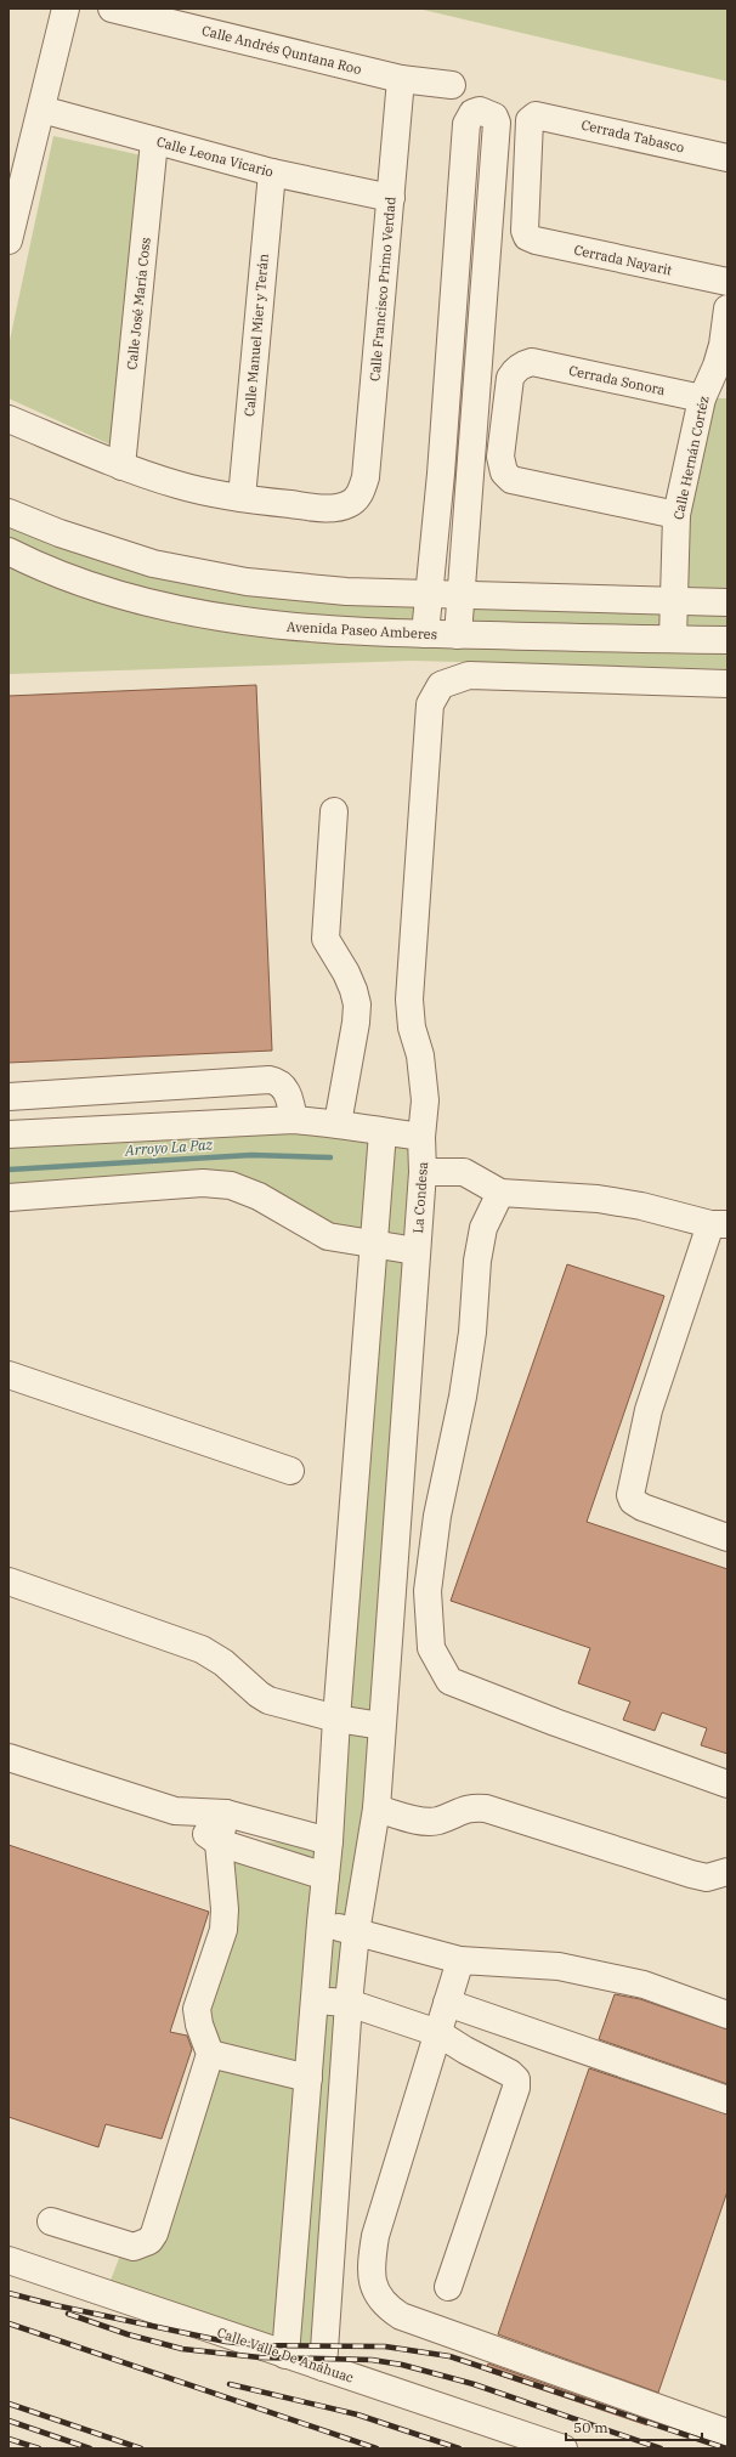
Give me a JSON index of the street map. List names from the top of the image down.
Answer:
{
  "streets": {
    "street": [
      "Calle Andrés Quntana Roo",
      "Cerrada Tabasco",
      "Calle Leona Vicario",
      "Cerrada Nayarit",
      "Calle Francisco Primo Verdad",
      "Calle José María Coss",
      "Calle Manuel Mier y Terán",
      "Cerrada Sonora",
      "Calle Hernán Cortéz",
      "Avenida Paseo Amberes",
      "La Condesa",
      "Calle Valle De Anáhuac"
    ]
  },
  "crossings": [
    ["Calle Andrés Quntana Roo", "Calle Francisco Primo Verdad"],
    ["Cerrada Tabasco", "Cerrada Nayarit"],
    ["Calle Leona Vicario", "Calle Francisco Primo Verdad"],
    ["Calle Leona Vicario", "Calle José María Coss"],
    ["Calle Leona Vicario", "Calle Manuel Mier y Terán"],
    ["Calle Francisco Primo Verdad", "Calle Manuel Mier y Terán"],
    ["Cerrada Sonora", "Calle Hernán Cortéz"],
    ["Calle Hernán Cortéz", "Avenida Paseo Amberes"]
  ],
  "water": ["Arroyo La Paz"],
  "scale_bar": "50 m"
}
